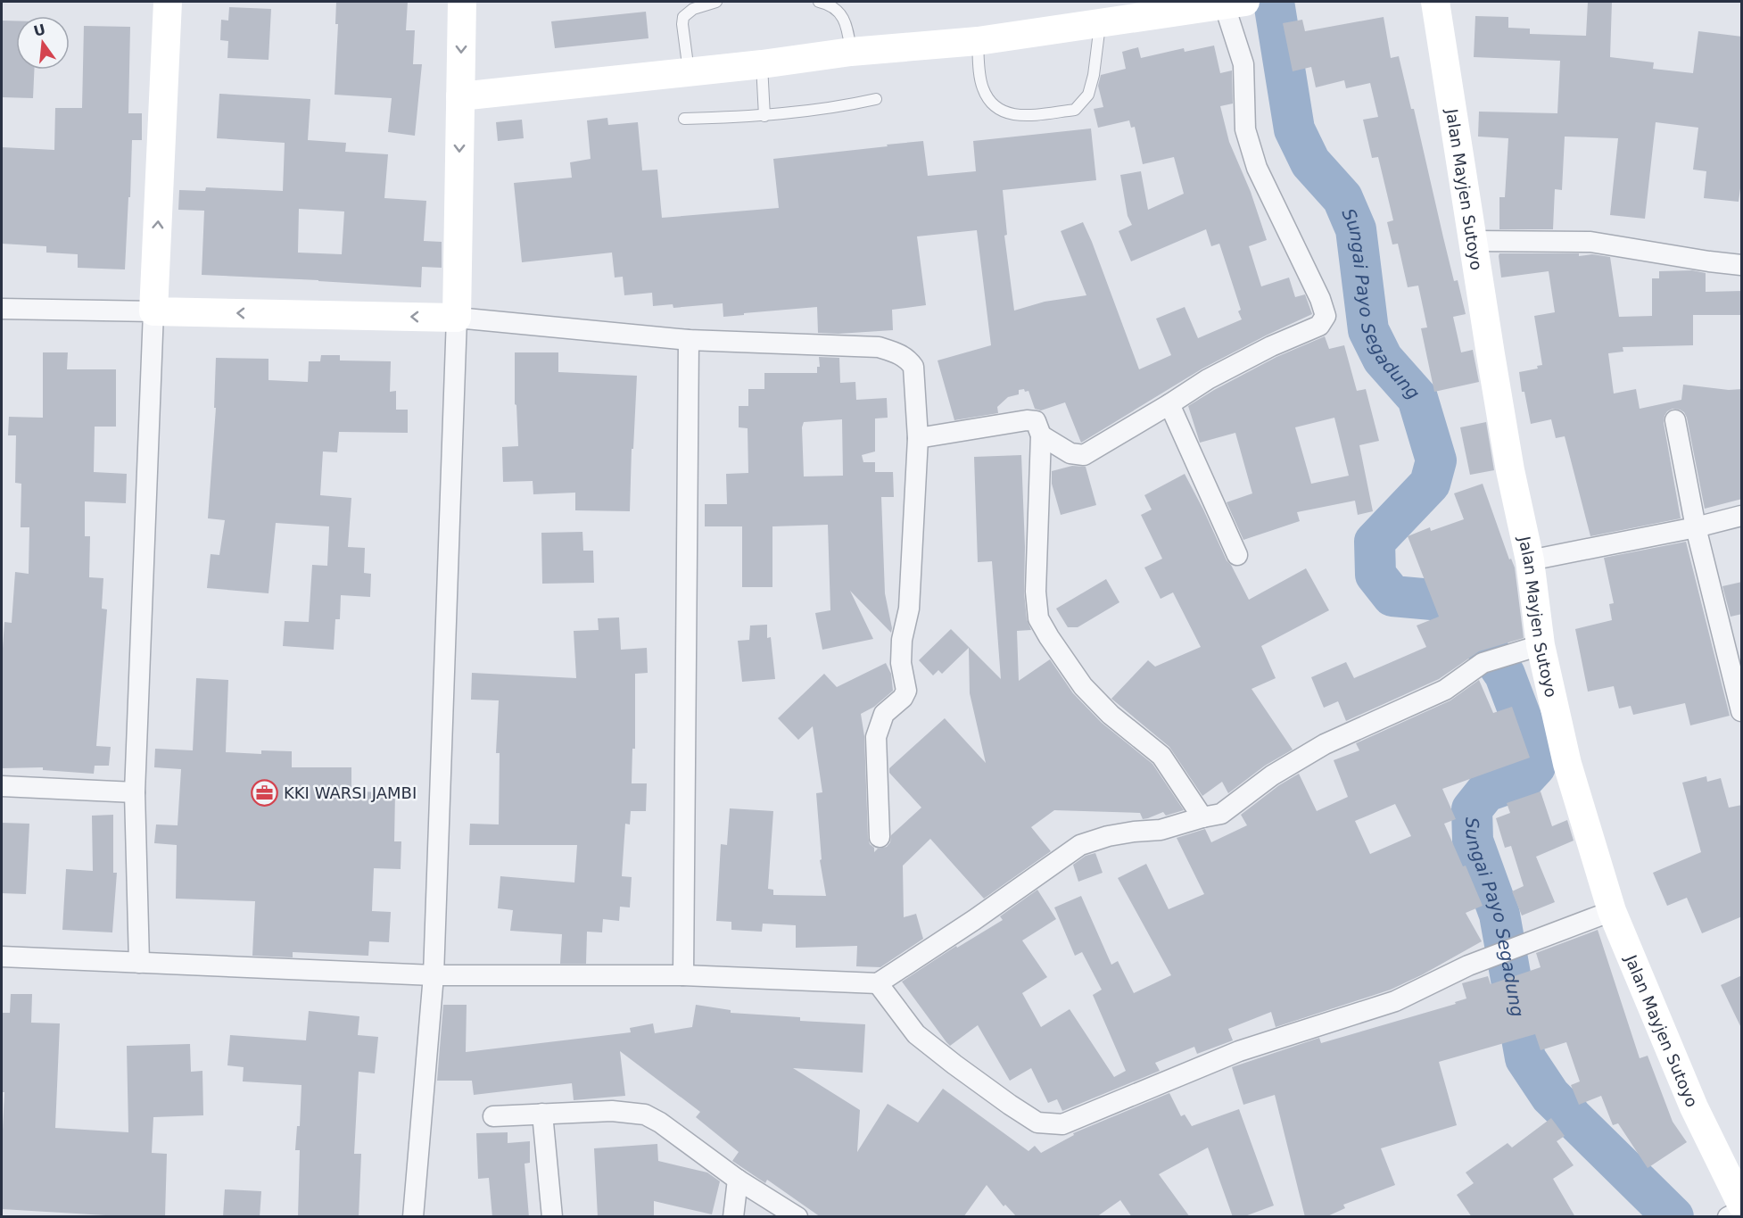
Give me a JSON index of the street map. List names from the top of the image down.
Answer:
{
  "streets": {
    "street": ["Jalan Mayjen Sutoyo"]
  },
  "water": ["Sungai Payo Segadung"],
  "places": {
    "office": ["KKI WARSI JAMBI"]
  },
  "north": "top"
}
